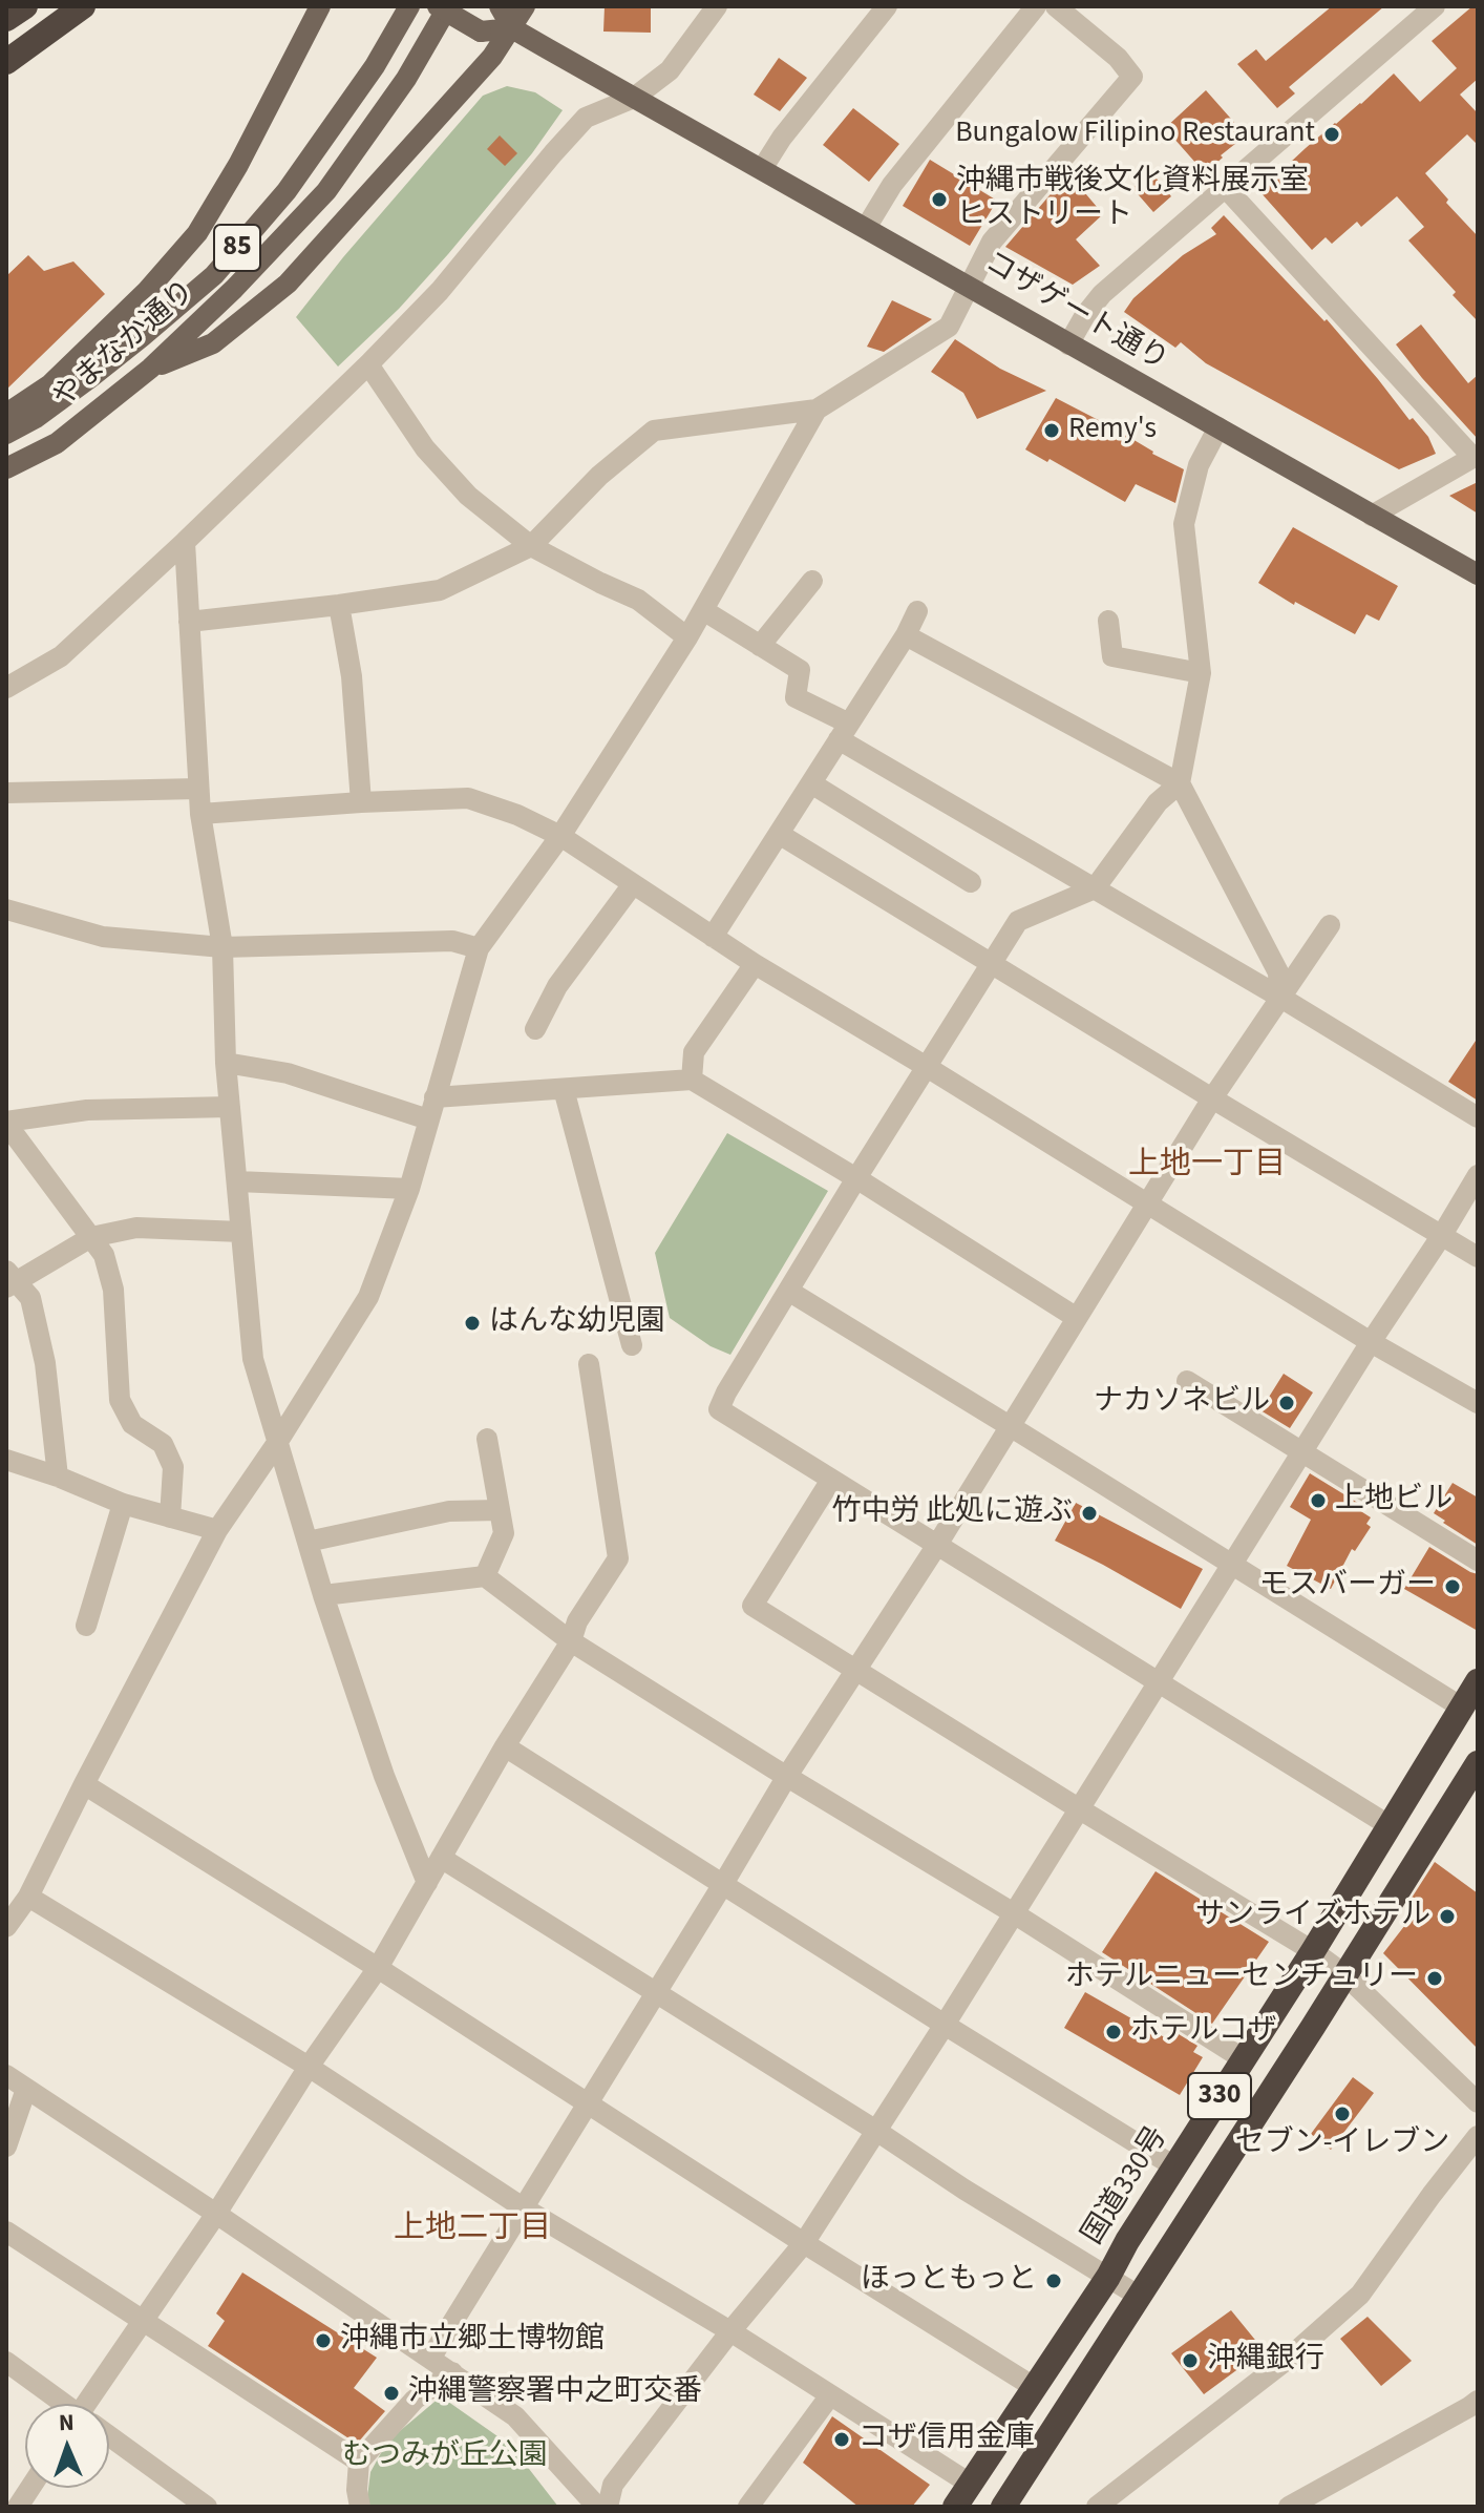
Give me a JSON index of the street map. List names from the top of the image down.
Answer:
{
  "streets": {
    "highway": ["330", "国道330号"],
    "main road": ["85", "コザゲート通り", "やまなか通り"]
  },
  "districts": ["上地一丁目", "上地二丁目"],
  "parks": ["むつみが丘公園"],
  "places": [
    "Bungalow Filipino Restaurant",
    "沖縄市戦後文化資料展示室 ヒストリート",
    "Remy's",
    "はんな幼児園",
    "ナカソネビル",
    "上地ビル",
    "竹中労 此処に遊ぶ",
    "モスバーガー",
    "サンライズホテル",
    "ホテルニューセンチュリー",
    "ホテルコザ",
    "セブン-イレブン",
    "ほっともっと",
    "沖縄市立郷土博物館",
    "沖縄銀行",
    "沖縄警察署中之町交番",
    "コザ信用金庫"
  ],
  "north": "top"
}
